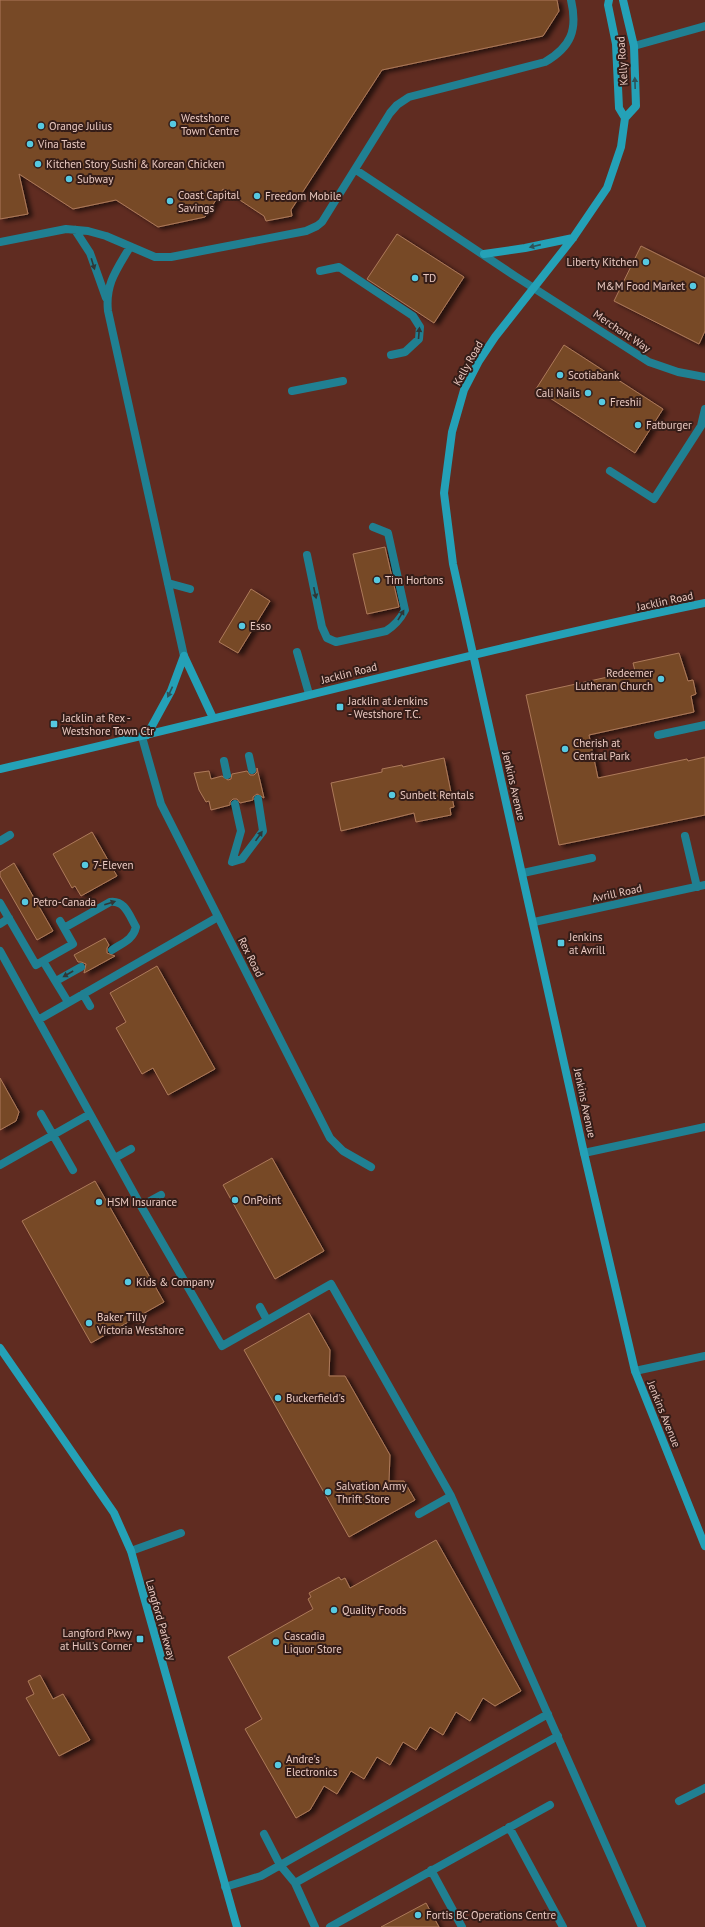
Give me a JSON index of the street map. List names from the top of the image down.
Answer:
{
  "streets": {
    "street": [
      "Kelly Road",
      "Merchant Way",
      "Jacklin Road",
      "Jenkins Avenue",
      "Avrill Road",
      "Rex Road",
      "Langford Parkway"
    ]
  },
  "crossings": [
    ["Kelly Road", "Merchant Way"],
    ["Kelly Road", "Jacklin Road"],
    ["Kelly Road", "Jenkins Avenue"],
    ["Jacklin Road", "Jenkins Avenue"],
    ["Jacklin Road", "Rex Road"],
    ["Jenkins Avenue", "Avrill Road"]
  ],
  "places": {
    "other": [
      "Westshore Town Centre",
      "Orange Julius",
      "Vina Taste",
      "Kitchen Story Sushi & Korean Chicken",
      "Subway",
      "Freedom Mobile",
      "Coast Capital Savings",
      "Liberty Kitchen",
      "TD",
      "M&M Food Market",
      "Scotiabank",
      "Cali Nails",
      "Freshii",
      "Fatburger",
      "Tim Hortons",
      "Esso",
      "Redeemer Lutheran Church",
      "Cherish at Central Park",
      "Sunbelt Rentals",
      "7-Eleven",
      "Petro-Canada",
      "OnPoint",
      "HSM Insurance",
      "Kids & Company",
      "Baker Tilly Victoria Westshore",
      "Buckerfield's",
      "Salvation Army Thrift Store",
      "Quality Foods",
      "Cascadia Liquor Store",
      "Andre's Electronics",
      "Fortis BC Operations Centre"
    ],
    "transit": [
      "Jacklin at Jenkins - Westshore T.C.",
      "Jacklin at Rex - Westshore Town Ctr",
      "Jenkins at Avrill",
      "Langford Pkwy at Hull's Corner"
    ]
  }
}
